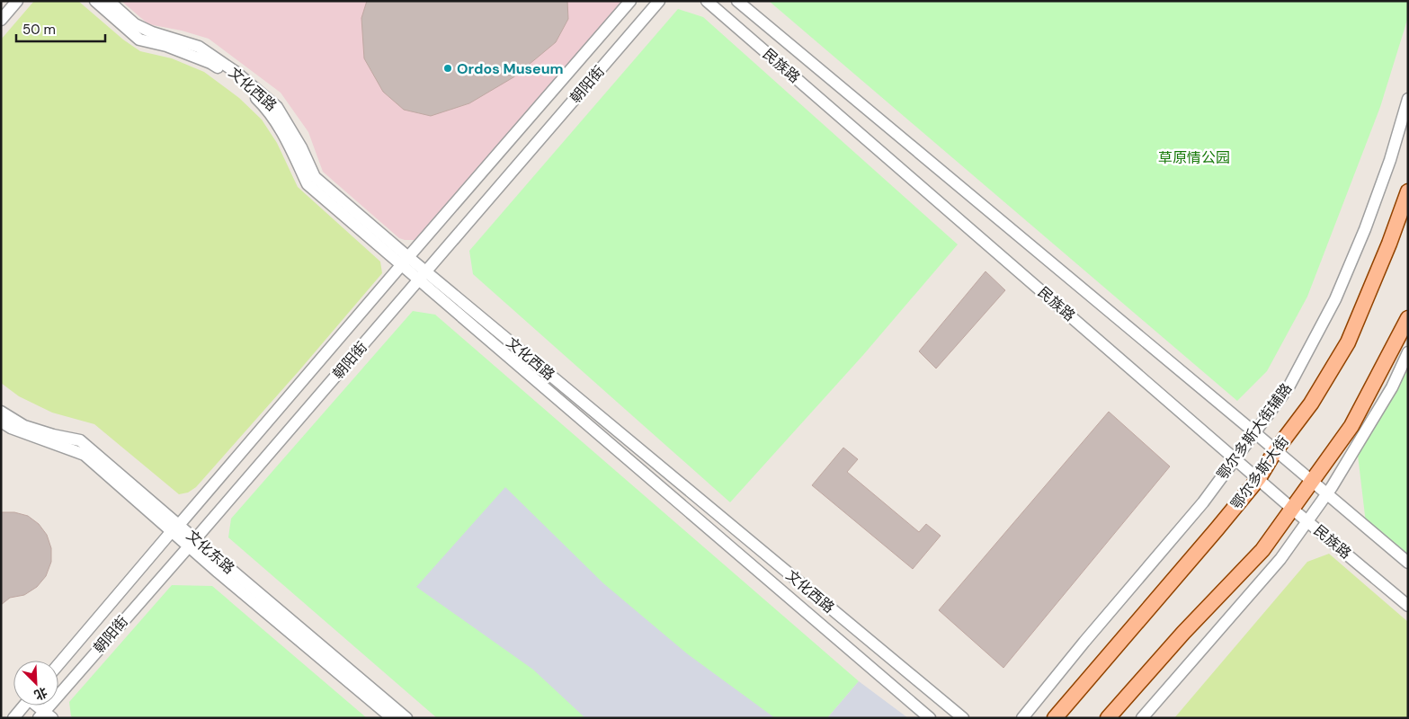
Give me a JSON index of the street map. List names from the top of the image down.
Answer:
{
  "streets": {
    "main road": ["鄂尔多斯大街"],
    "street": [
      "民族路",
      "朝阳街",
      "文化西路",
      "鄂尔多斯大街辅路",
      "文化东路"
    ]
  },
  "crossings": [
    ["民族路", "鄂尔多斯大街辅路"],
    ["民族路", "鄂尔多斯大街"],
    ["朝阳街", "文化西路"],
    ["朝阳街", "文化东路"]
  ],
  "parks": ["草原情公园"],
  "places": ["Ordos Museum"],
  "scale_bar": "50 m",
  "north": "bottom right"
}
